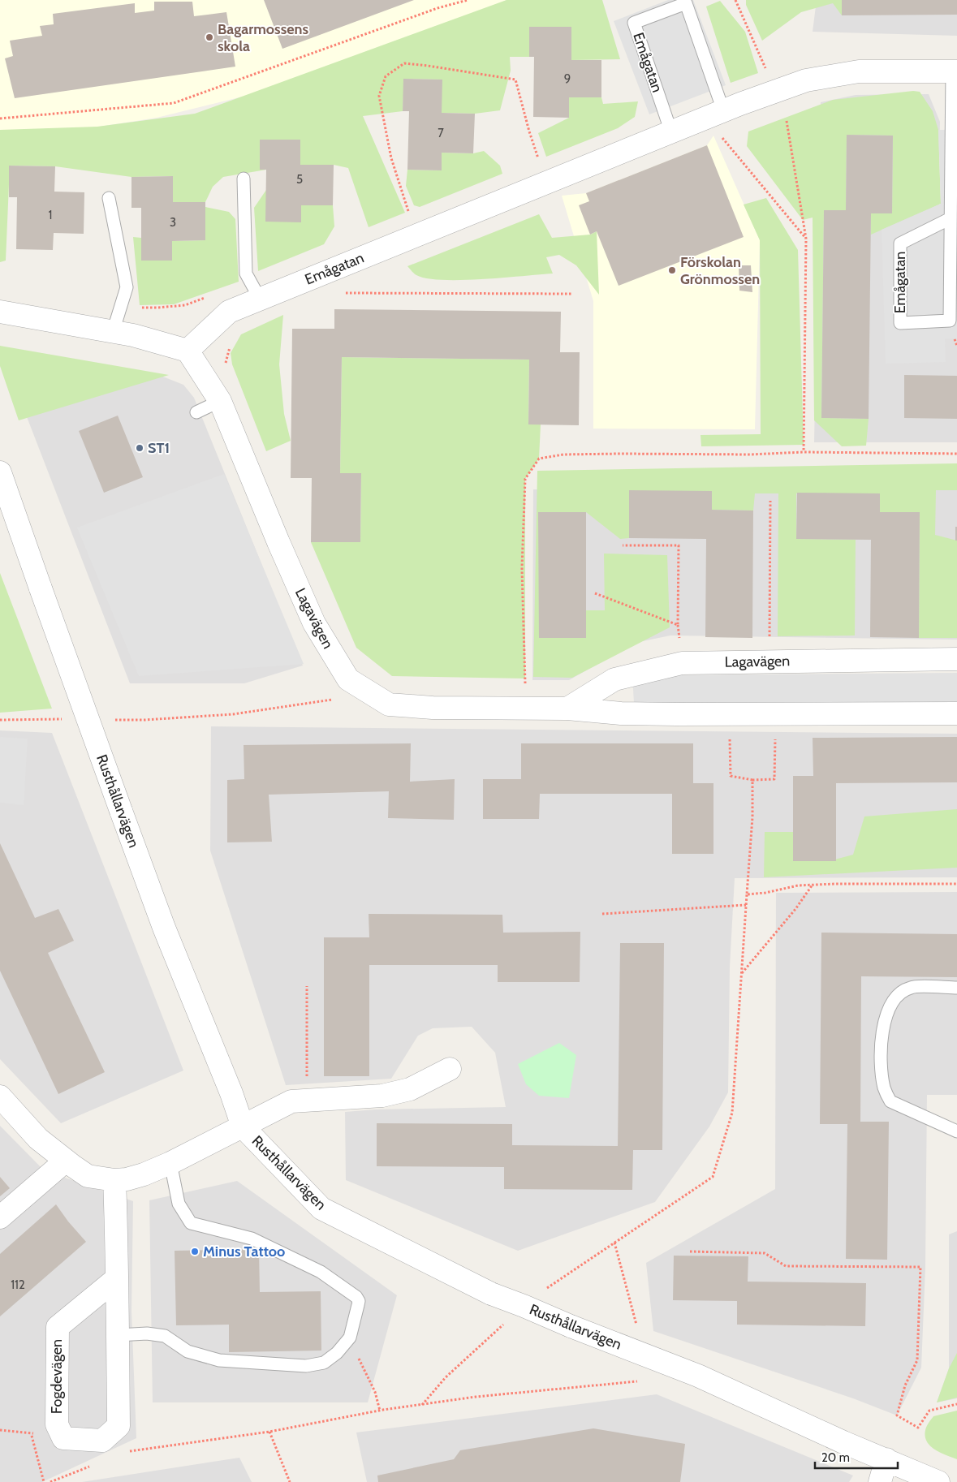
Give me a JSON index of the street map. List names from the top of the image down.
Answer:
{
  "streets": {
    "street": [
      "Emågatan",
      "Lagavägen",
      "Rusthållarvägen",
      "Fogdevägen"
    ]
  },
  "crossings": [
    ["Emågatan", "Lagavägen"]
  ],
  "places": [
    "Bagarmossens skola",
    "Förskolan Grönmossen",
    "ST1",
    "Minus Tattoo"
  ],
  "house_numbers": [
    "9",
    "7",
    "5",
    "1",
    "3",
    "112"
  ],
  "scale_bar": "20 m"
}
